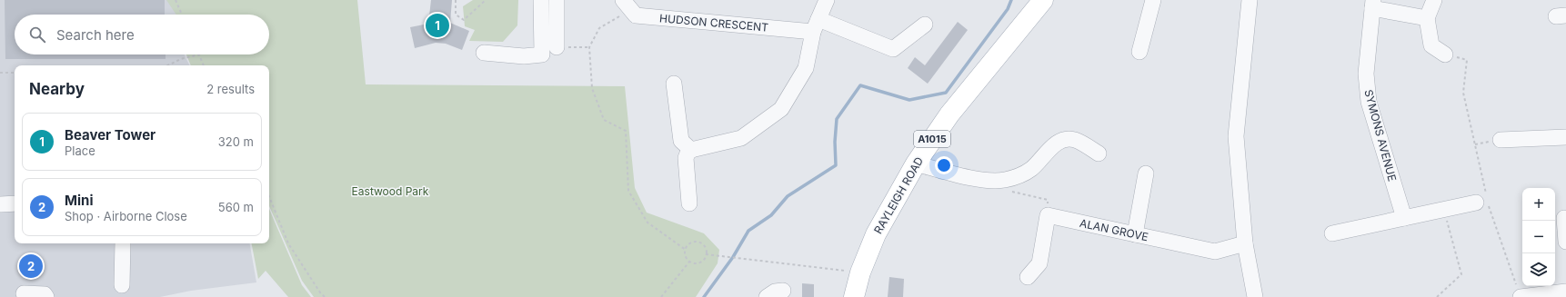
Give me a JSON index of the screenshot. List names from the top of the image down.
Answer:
{
  "streets": {
    "main road": ["A1015", "RAYLEIGH ROAD"],
    "street": ["HUDSON CRESCENT", "SYMONS AVENUE", "ALAN GROVE"]
  },
  "parks": ["Eastwood Park"],
  "page": {
    "pins": ["1", "2"],
    "search": "Search here",
    "heading": ["Nearby", "2 results"],
    "list": [
      {
        "mark": "1",
        "name": "Beaver Tower",
        "note": "Place",
        "value": "320 m"
      },
      {
        "mark": "2",
        "name": "Mini",
        "note": "Shop · Airborne Close",
        "value": "560 m"
      }
    ],
    "map_buttons": ["+", "−"]
  }
}
